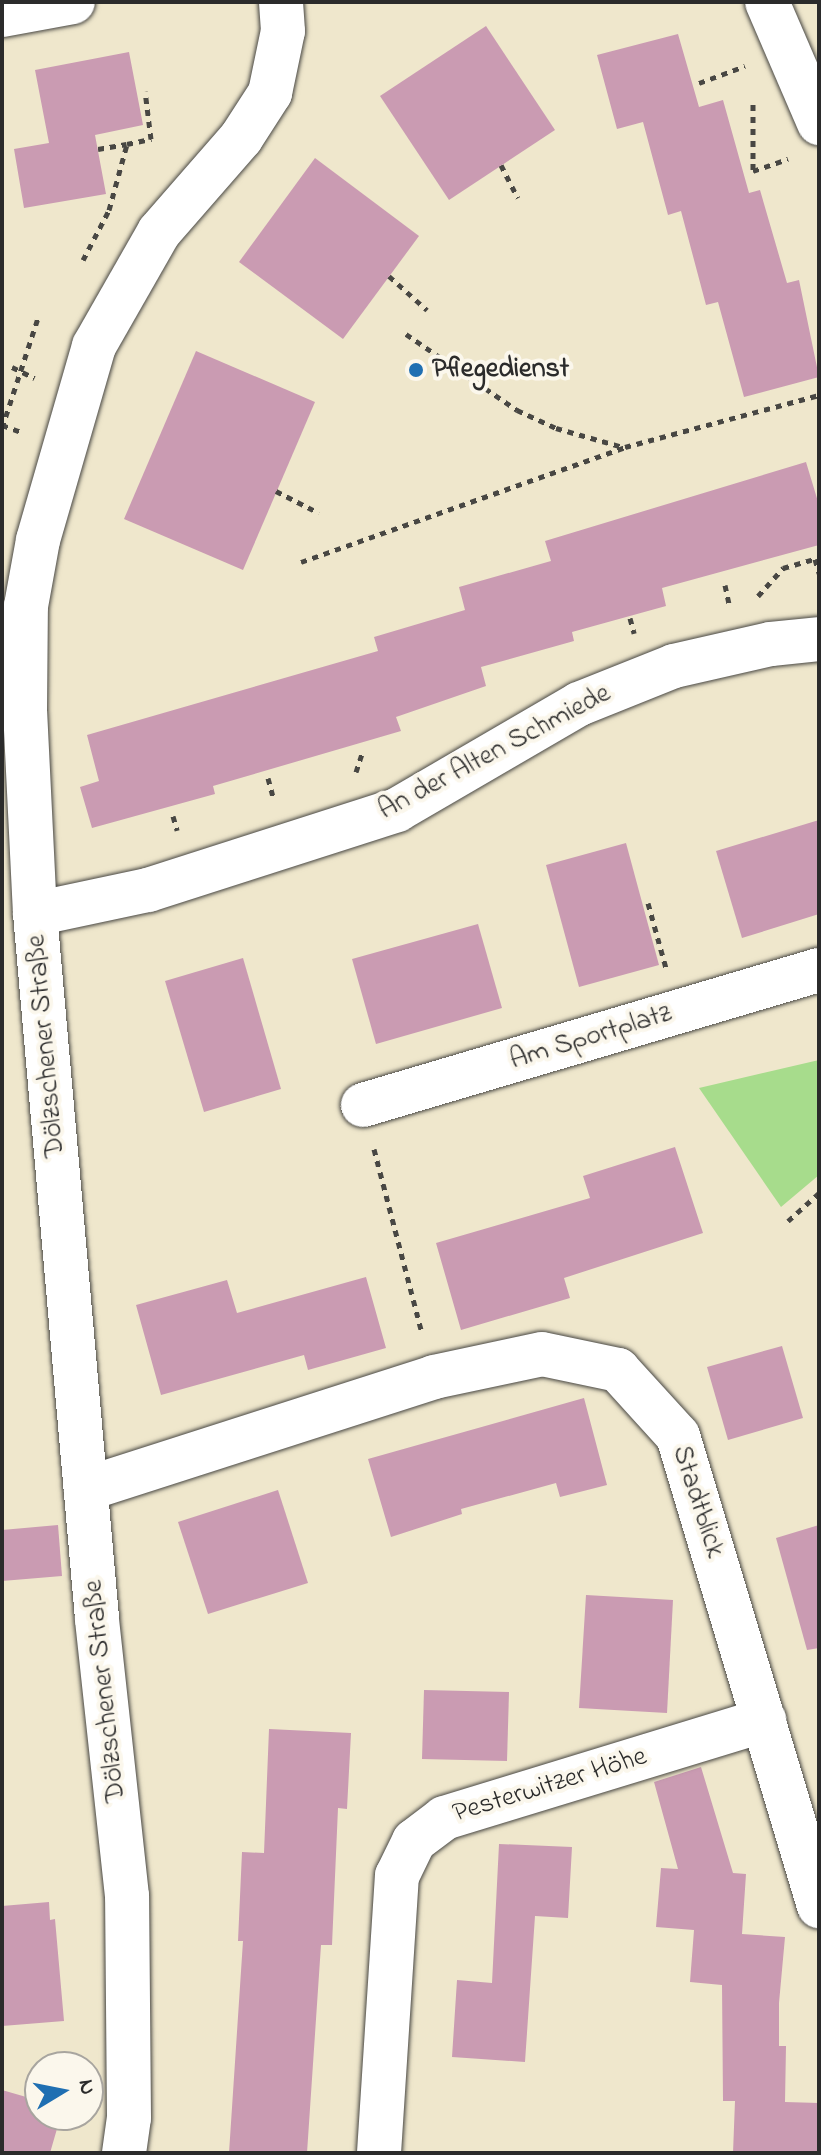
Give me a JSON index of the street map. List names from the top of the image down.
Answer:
{
  "streets": {
    "street": [
      "An der Alten Schmiede",
      "Am Sportplatz",
      "Dölzschener Straße",
      "Stadtblick",
      "Pesterwitzer Höhe"
    ]
  },
  "crossings": [
    ["An der Alten Schmiede", "Dölzschener Straße"],
    ["Dölzschener Straße", "Stadtblick"],
    ["Stadtblick", "Pesterwitzer Höhe"]
  ],
  "places": ["Pflegedienst"],
  "north": "right"
}
